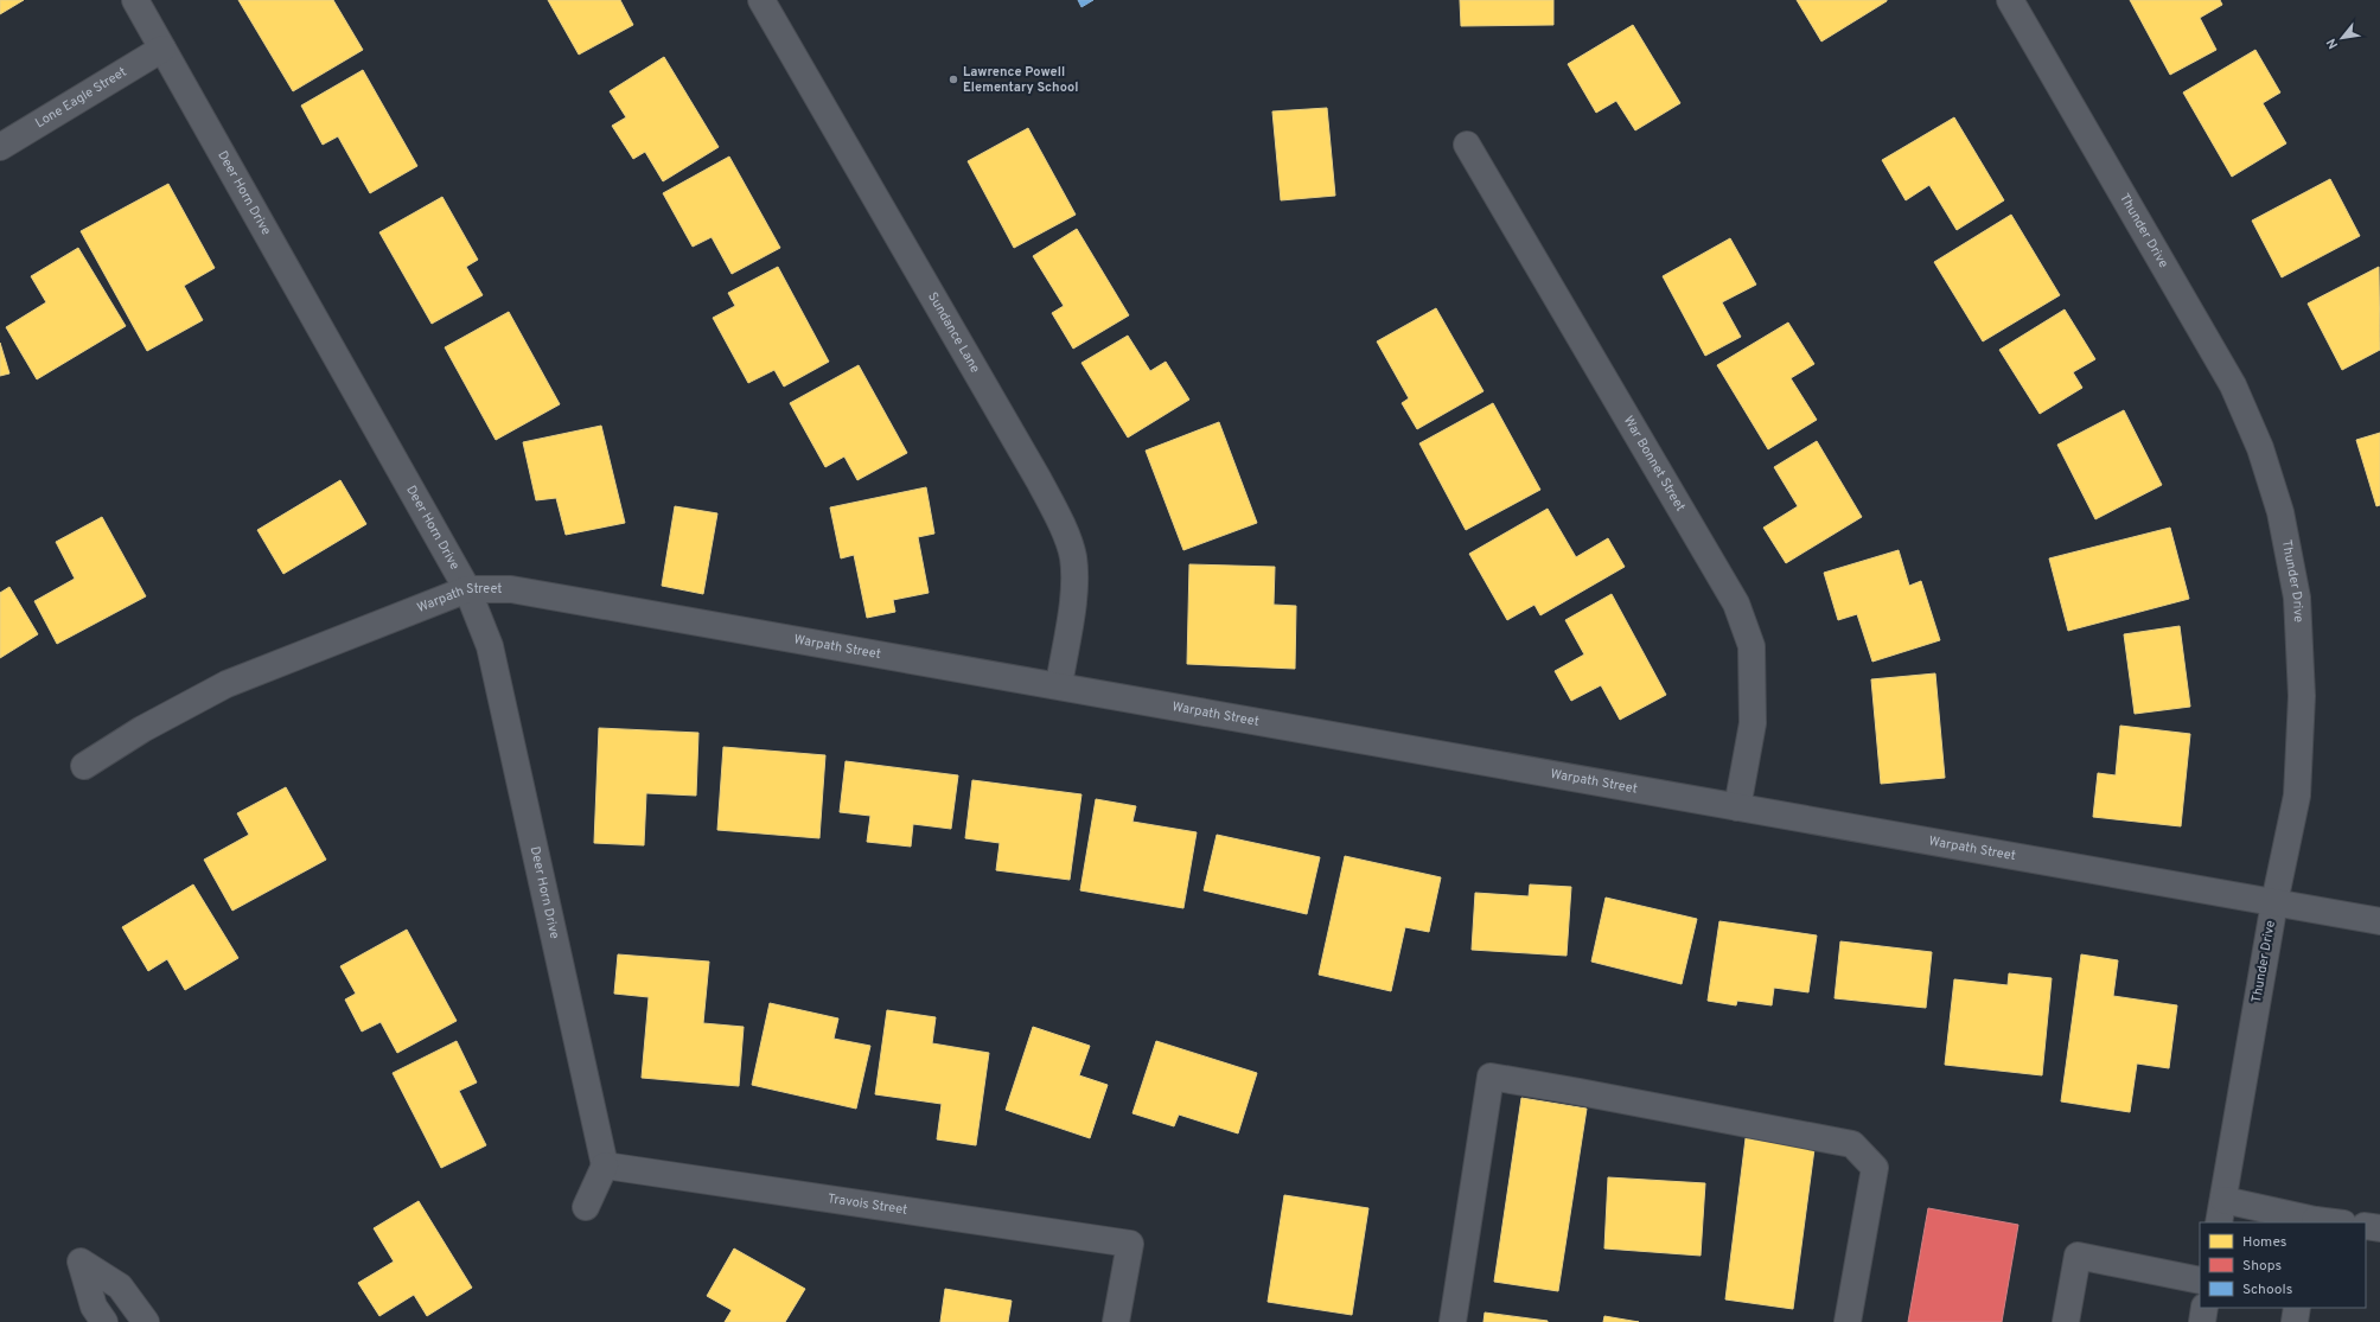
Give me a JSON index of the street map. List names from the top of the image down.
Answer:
{
  "streets": {
    "street": [
      "Lone Eagle Street",
      "Deer Horn Drive",
      "Thunder Drive",
      "Sundance Lane",
      "War Bonnet Street",
      "Warpath Street",
      "Travois Street"
    ]
  },
  "crossings": [
    ["Lone Eagle Street", "Deer Horn Drive"],
    ["Deer Horn Drive", "Warpath Street"],
    ["Deer Horn Drive", "Travois Street"],
    ["Thunder Drive", "Warpath Street"],
    ["Sundance Lane", "Warpath Street"],
    ["War Bonnet Street", "Warpath Street"]
  ],
  "places": ["Lawrence Powell Elementary School"],
  "legend": ["Homes", "Shops", "Schools"],
  "north": "bottom left"
}
